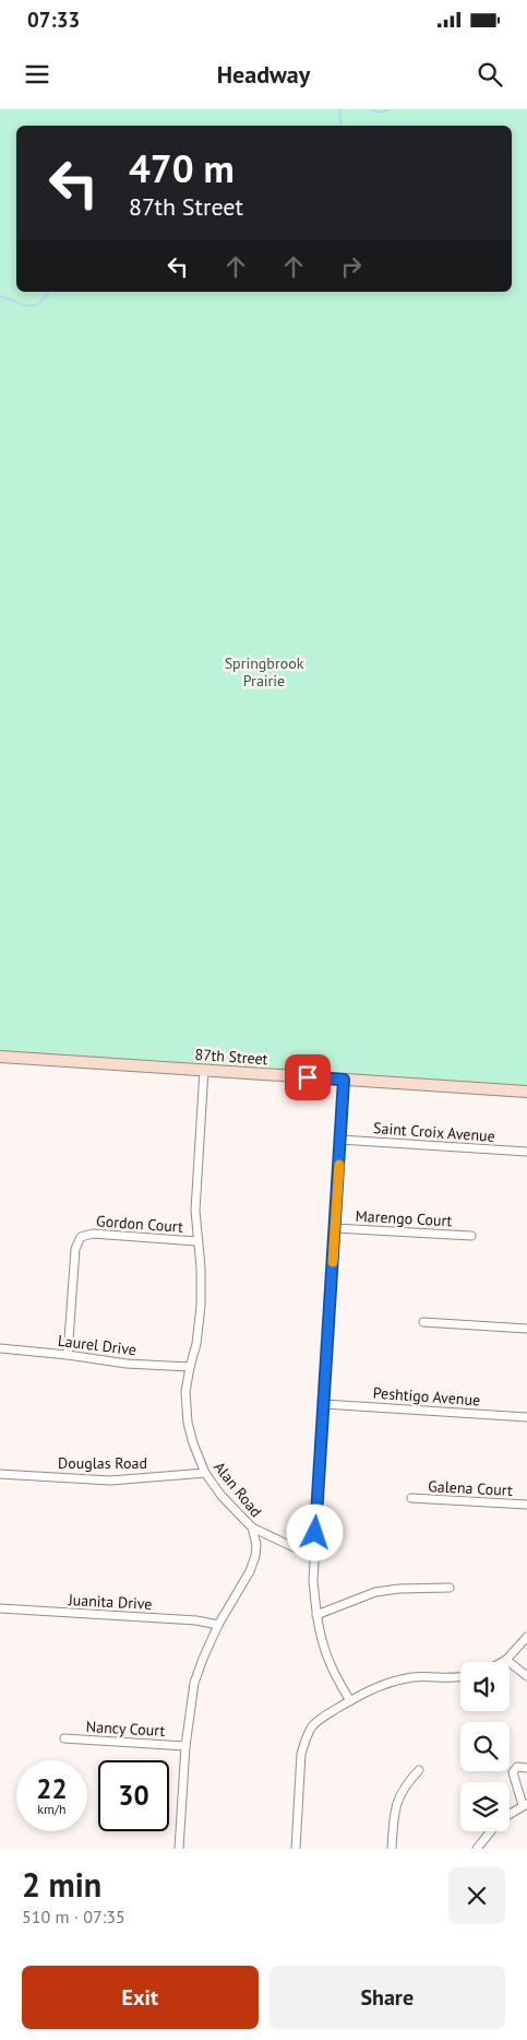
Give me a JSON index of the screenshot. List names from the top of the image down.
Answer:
{
  "streets": {
    "street": [
      "87th Street",
      "Saint Croix Avenue",
      "Marengo Court",
      "Gordon Court",
      "Laurel Drive",
      "Peshtigo Avenue",
      "Douglas Road",
      "Galena Court",
      "Alan Road",
      "Juanita Drive",
      "Nancy Court"
    ]
  },
  "crossings": [
    ["87th Street", "Alan Road"],
    ["Gordon Court", "Laurel Drive"],
    ["Gordon Court", "Alan Road"],
    ["Laurel Drive", "Alan Road"],
    ["Douglas Road", "Alan Road"],
    ["Alan Road", "Juanita Drive"],
    ["Alan Road", "Nancy Court"]
  ],
  "parks": ["Springbrook Prairie"],
  "page": {
    "status": "07:33",
    "header": "Headway",
    "turn": ["470 m", "87th Street"],
    "speed": "22 km/h",
    "limit": "30",
    "heading": ["2 min", "510 m · 07:35"],
    "buttons": ["Exit", "Share"]
  }
}
